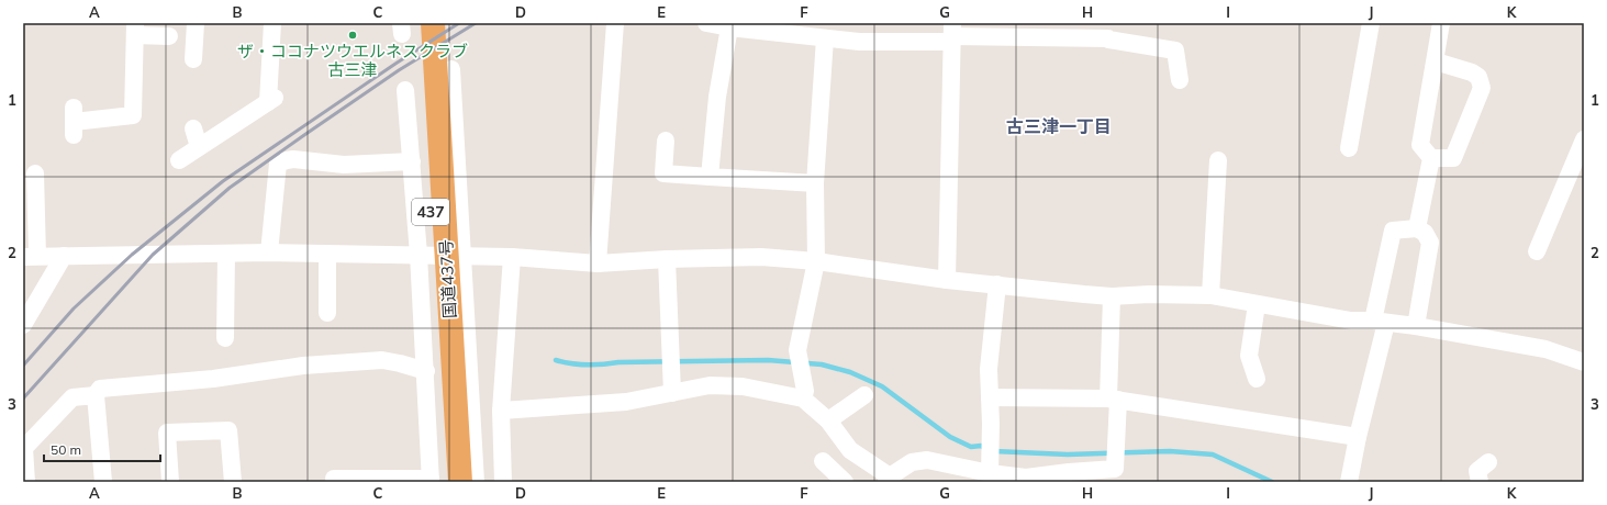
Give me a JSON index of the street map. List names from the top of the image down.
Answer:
{
  "streets": {
    "highway": ["437", "国道437号"]
  },
  "districts": ["古三津一丁目"],
  "places": ["ザ・ココナツウエルネスクラブ 古三津"],
  "scale_bar": "50 m",
  "grid": {
    "columns": [
      "A",
      "B",
      "C",
      "D",
      "E",
      "F",
      "G",
      "H",
      "I",
      "J",
      "K"
    ],
    "rows": ["1", "2", "3"]
  }
}
